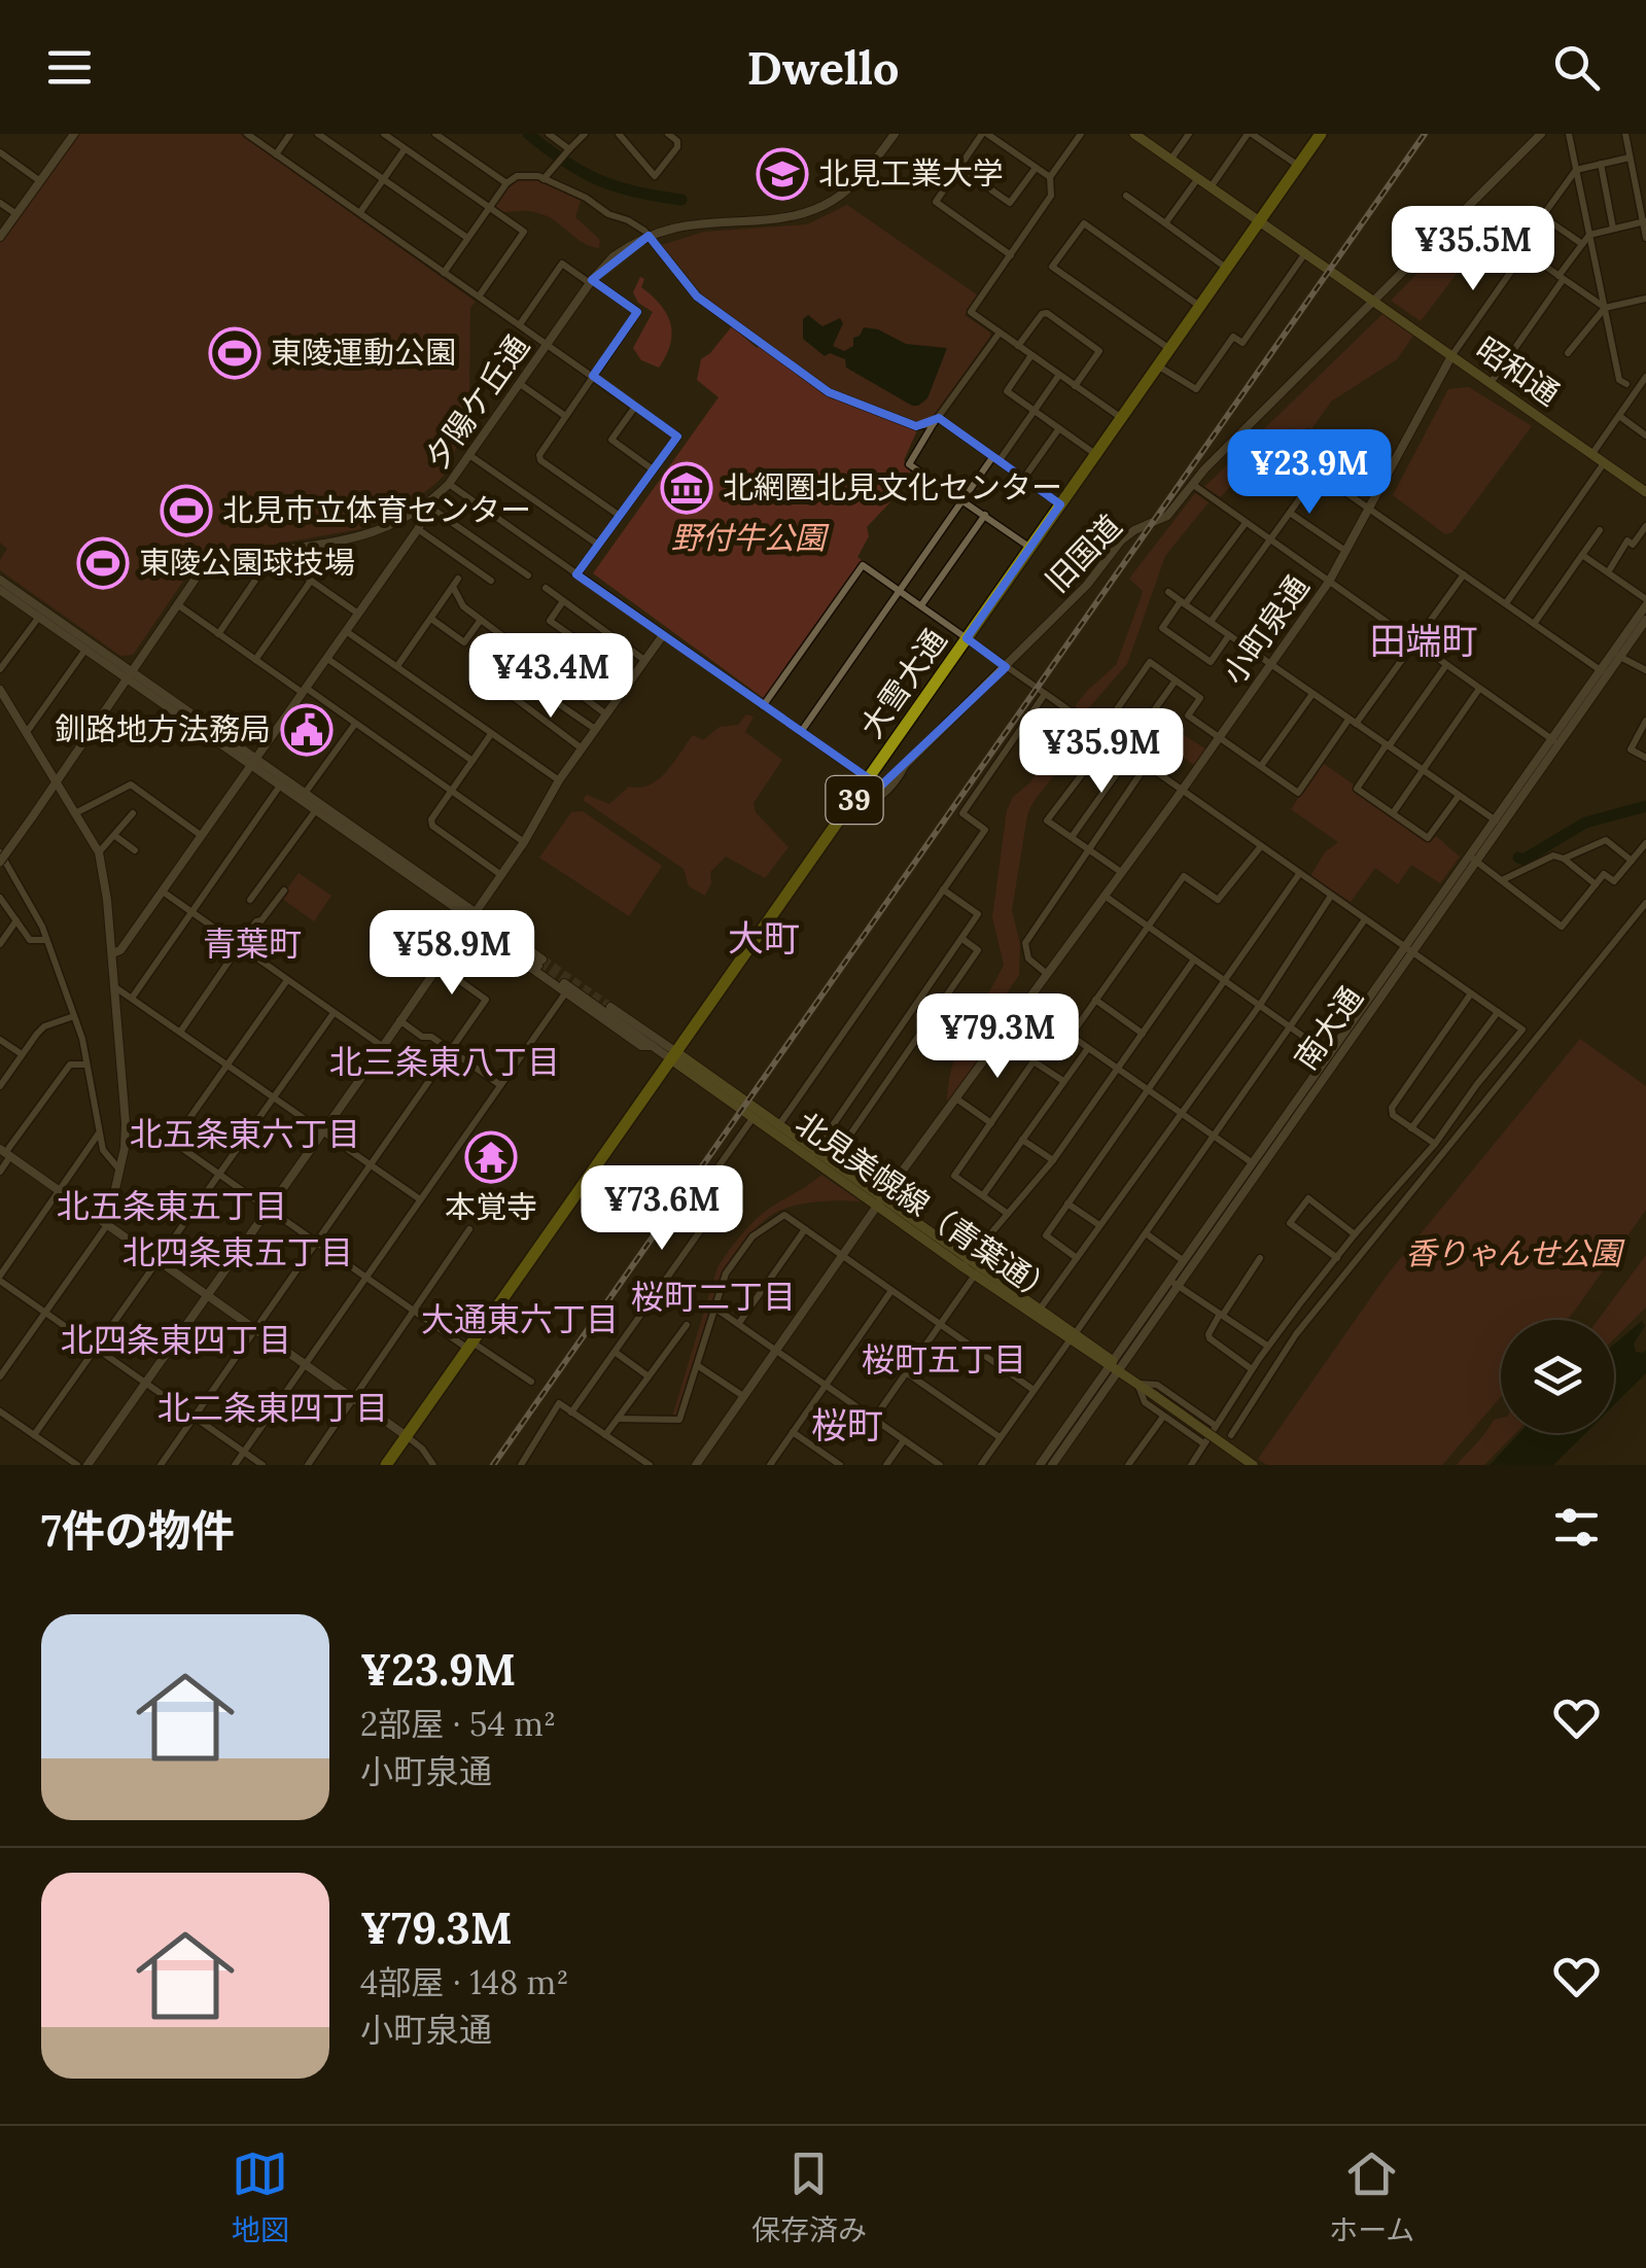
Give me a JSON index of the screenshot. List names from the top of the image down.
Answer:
{
  "streets": {
    "highway": ["大雪大通", "39"],
    "main road": ["昭和通", "北見美幌線（青葉通）"],
    "street": [
      "夕陽ケ丘通",
      "旧国道",
      "小町泉通",
      "南大通"
    ]
  },
  "crossings": [
    ["昭和通", "旧国道"],
    ["昭和通", "小町泉通"],
    ["昭和通", "大雪大通"],
    ["旧国道", "大雪大通"],
    ["小町泉通", "北見美幌線（青葉通）"],
    ["大雪大通", "北見美幌線（青葉通）"],
    ["南大通", "北見美幌線（青葉通）"]
  ],
  "districts": [
    "田端町",
    "大町",
    "青葉町",
    "北三条東八丁目",
    "北五条東六丁目",
    "北五条東五丁目",
    "北四条東五丁目",
    "桜町二丁目",
    "大通東六丁目",
    "北四条東四丁目",
    "桜町五丁目",
    "北二条東四丁目",
    "桜町"
  ],
  "parks": ["野付牛公園", "香りゃんせ公園"],
  "places": {
    "school or university": ["北見工業大学"],
    "sports": ["東陵運動公園", "北見市立体育センター", "東陵公園球技場"],
    "museum": ["北網圏北見文化センター"],
    "public building": ["釧路地方法務局"],
    "temple": ["本覚寺"]
  },
  "page": {
    "header": "Dwello",
    "price": [
      "¥35.5M",
      "¥23.9M",
      "¥43.4M",
      "¥35.9M",
      "¥58.9M",
      "¥79.3M",
      "¥73.6M"
    ],
    "heading": "7件の物件",
    "list": [
      {
        "name": "¥23.9M",
        "note": "2部屋 · 54 m² · 小町泉通"
      },
      {
        "name": "¥79.3M",
        "note": "4部屋 · 148 m² · 小町泉通"
      }
    ],
    "tabs": ["地図", "保存済み", "ホーム"]
  }
}
